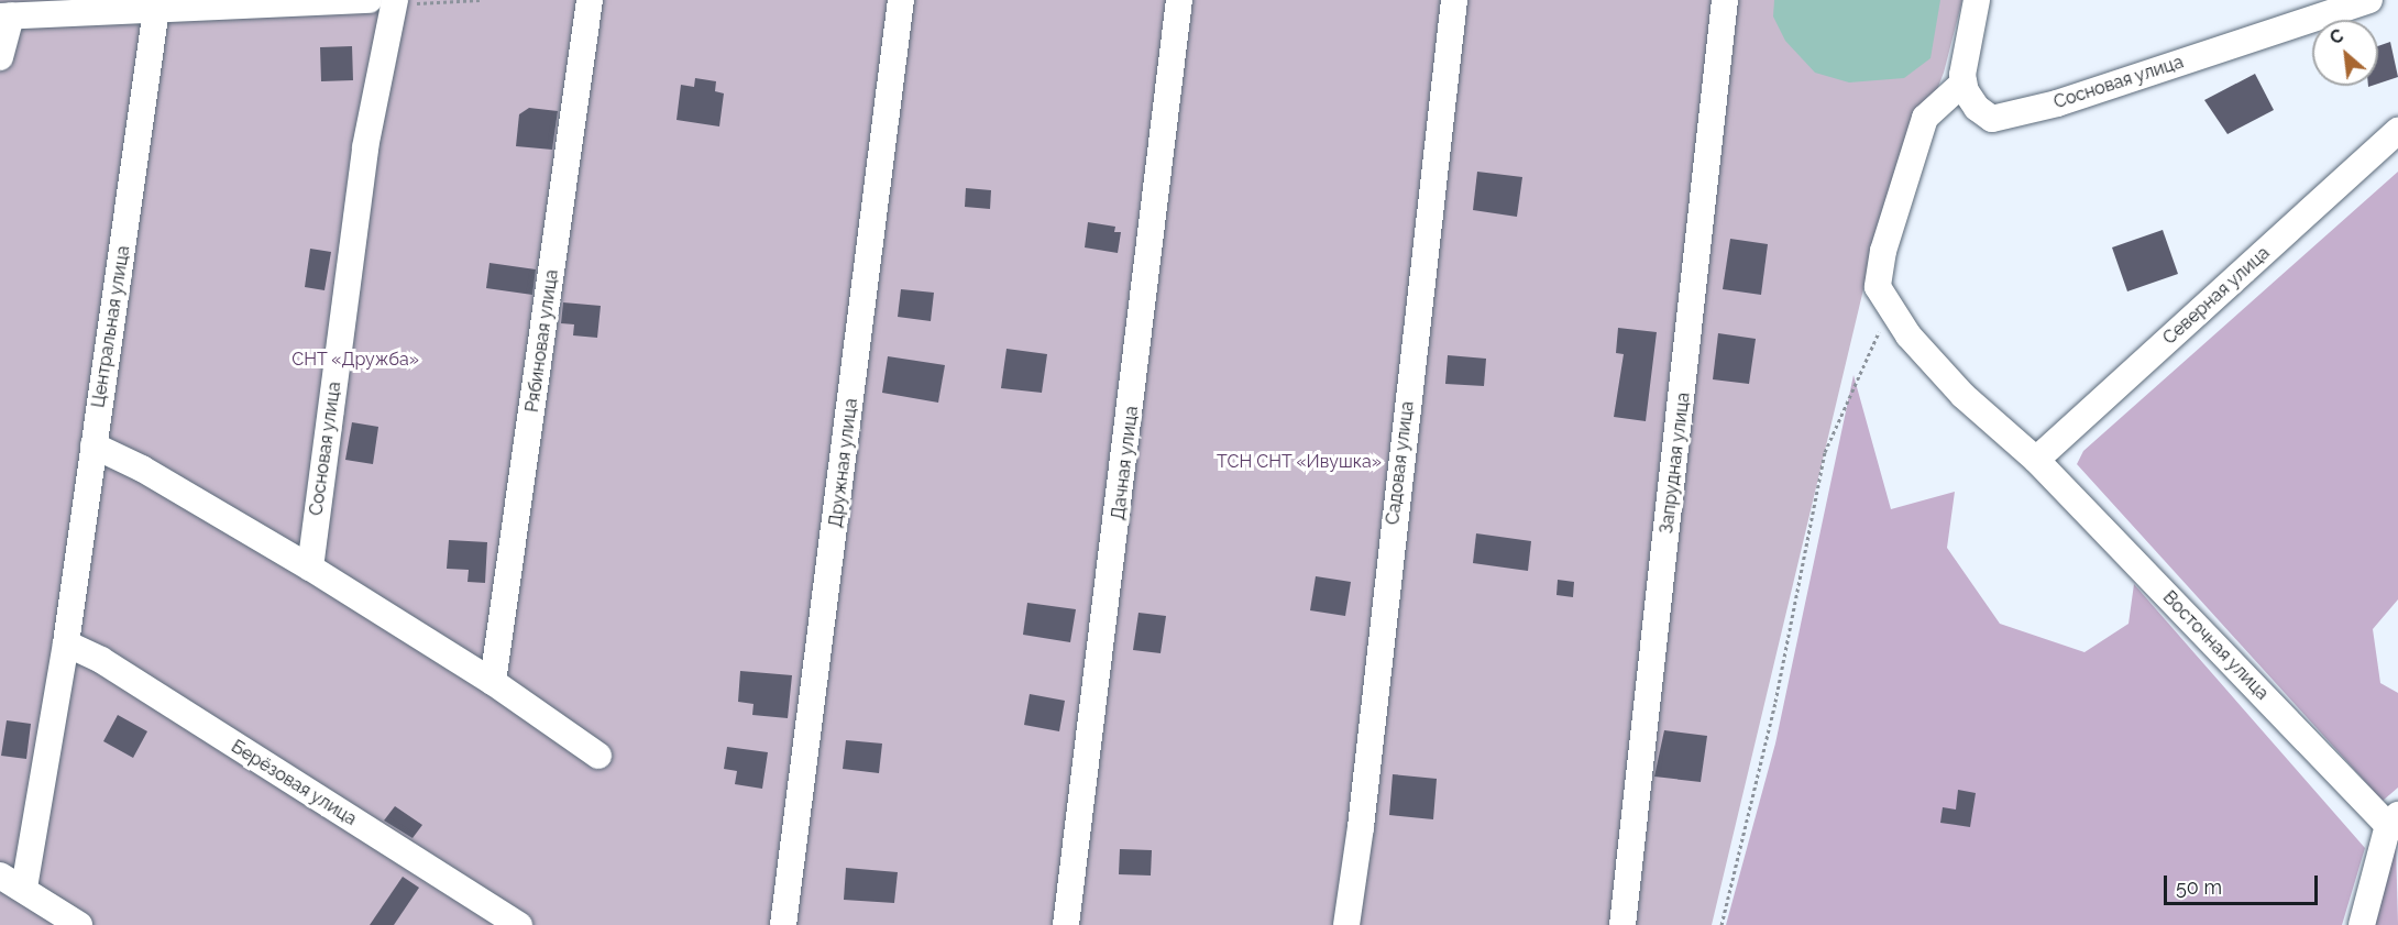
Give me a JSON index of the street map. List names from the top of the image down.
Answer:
{
  "streets": {
    "street": [
      "Сосновая улица",
      "Северная улица",
      "Центральная улица",
      "Рябиновая улица",
      "Дружная улица",
      "Дачная улица",
      "Садовая улица",
      "Запрудная улица",
      "Восточная улица",
      "Берёзовая улица"
    ]
  },
  "crossings": [
    ["Сосновая улица", "Восточная улица"],
    ["Северная улица", "Восточная улица"],
    ["Центральная улица", "Берёзовая улица"]
  ],
  "parks": ["СНТ «Дружба»", "ТСН СНТ «Ивушка»"],
  "scale_bar": "50 m",
  "north": "top left"
}
